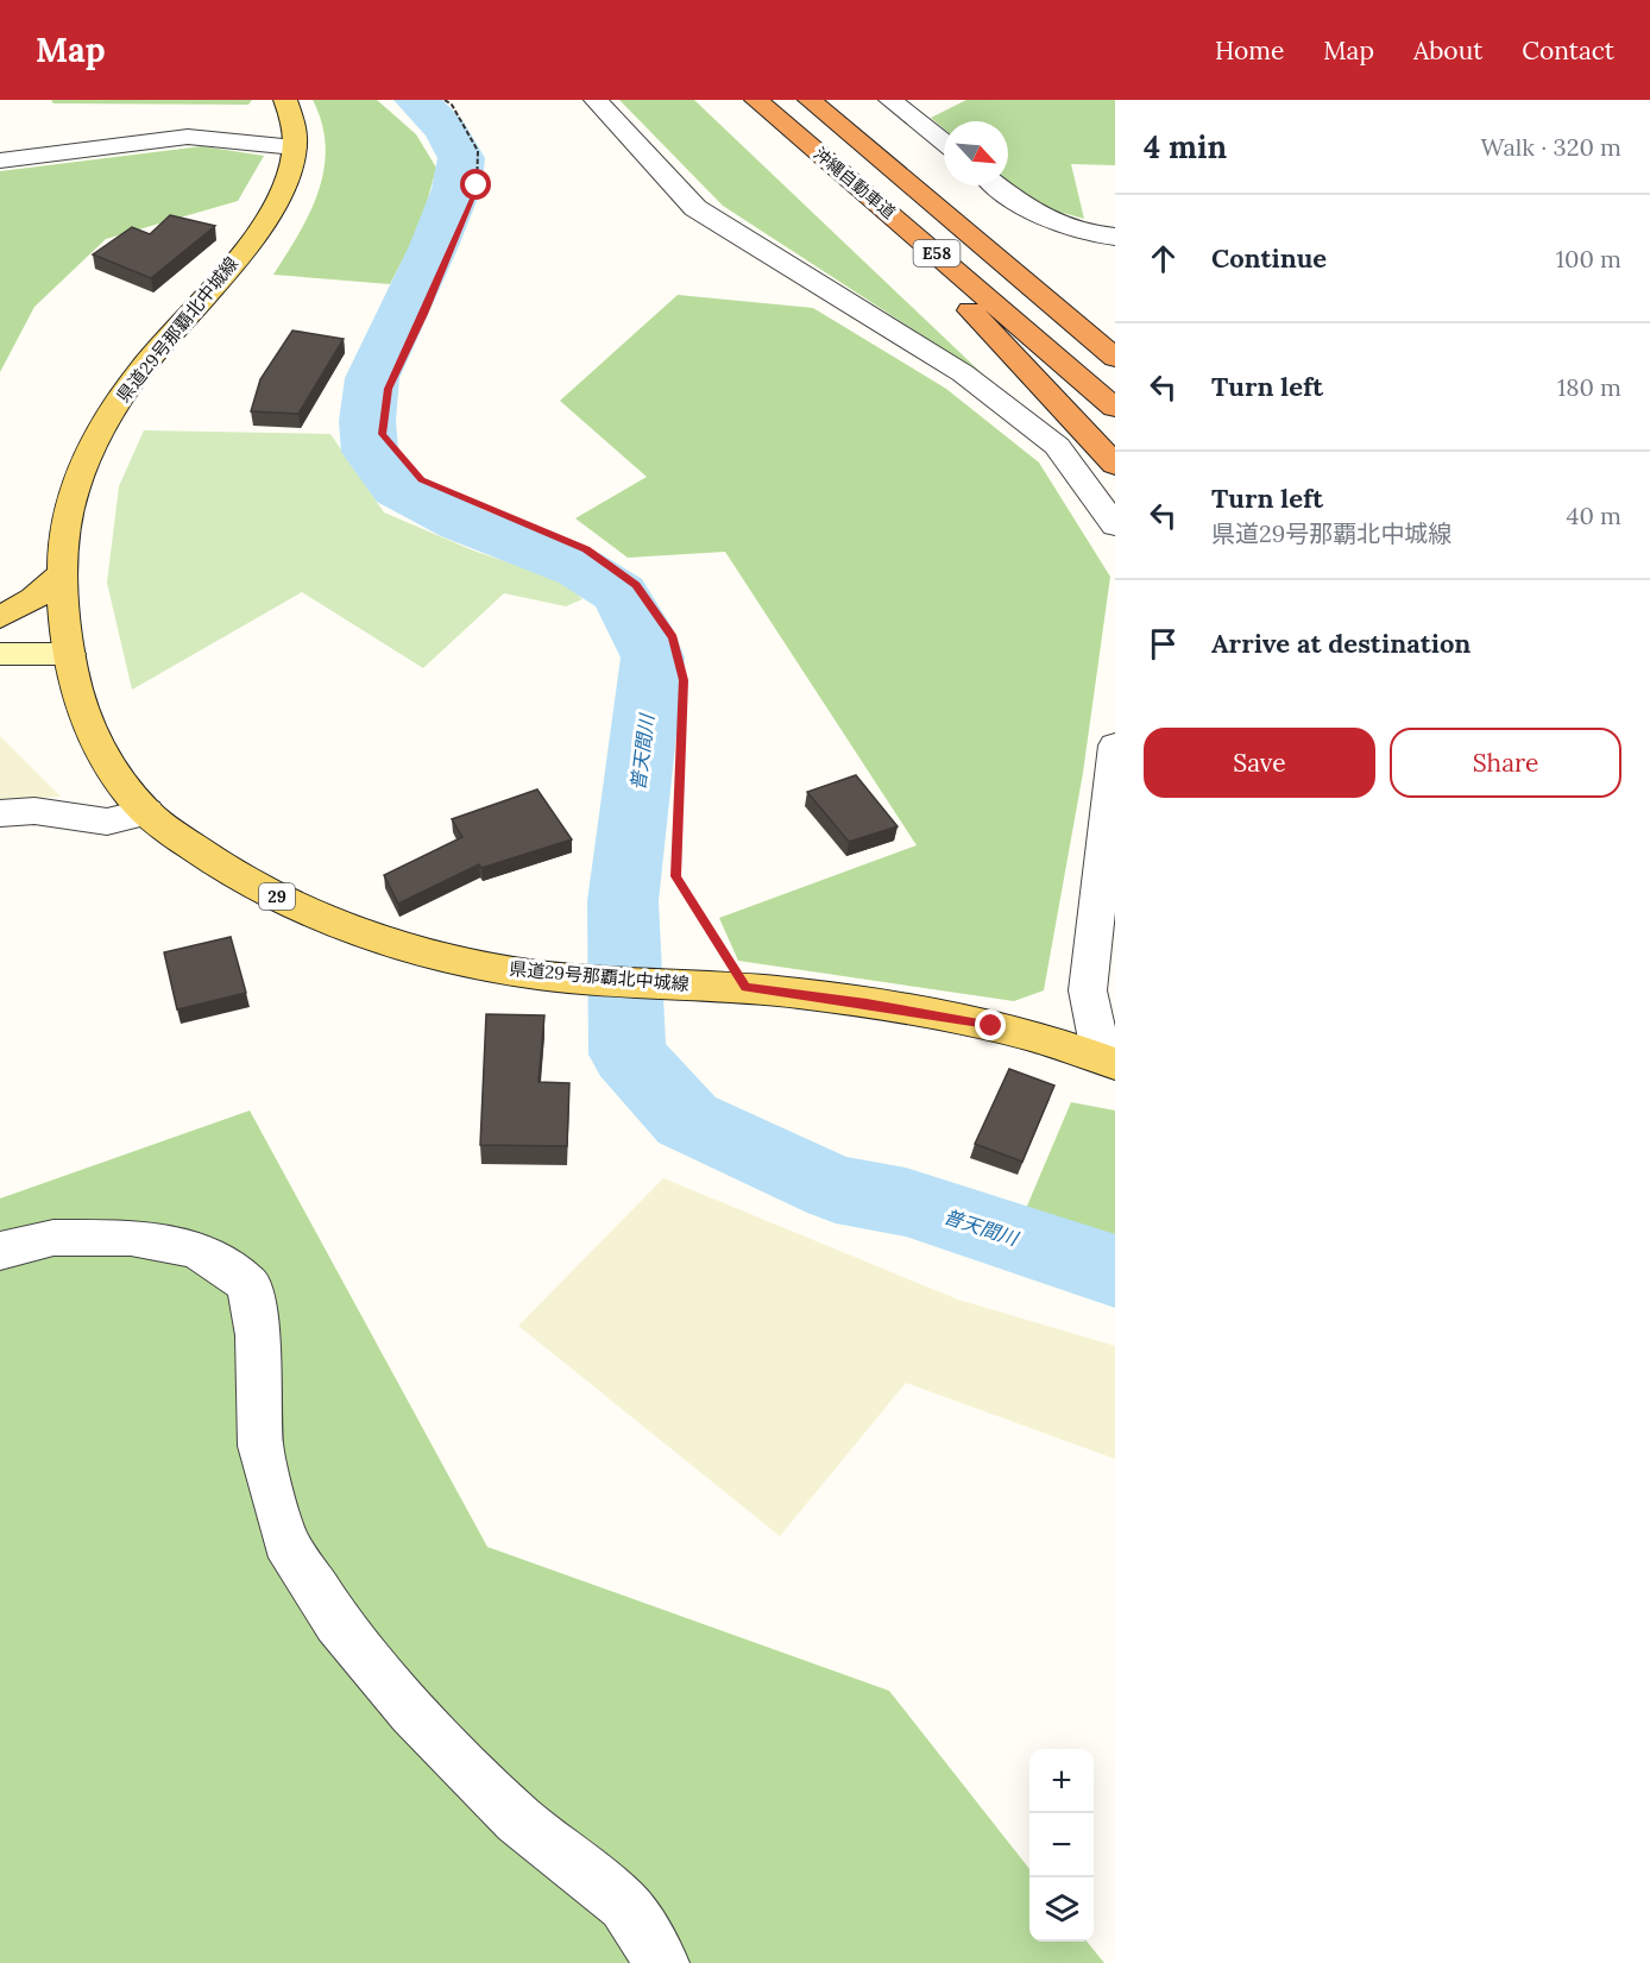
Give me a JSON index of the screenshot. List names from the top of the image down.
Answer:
{
  "streets": {
    "highway": ["沖縄自動車道", "E58"],
    "main road": ["県道29号那覇北中城線", "29"]
  },
  "water": ["普天間川"],
  "north": "bottom right",
  "page": {
    "header": "Map",
    "nav": [
      "Home",
      "Map",
      "About",
      "Contact"
    ],
    "heading": ["4 min", "Walk · 320 m"],
    "list": [
      ["Continue", "100 m"],
      ["Turn left", "180 m"],
      ["Turn left", "県道29号那覇北中城線", "40 m"],
      "Arrive at destination"
    ],
    "buttons": ["Save", "Share"],
    "map_buttons": ["+", "−"]
  }
}
